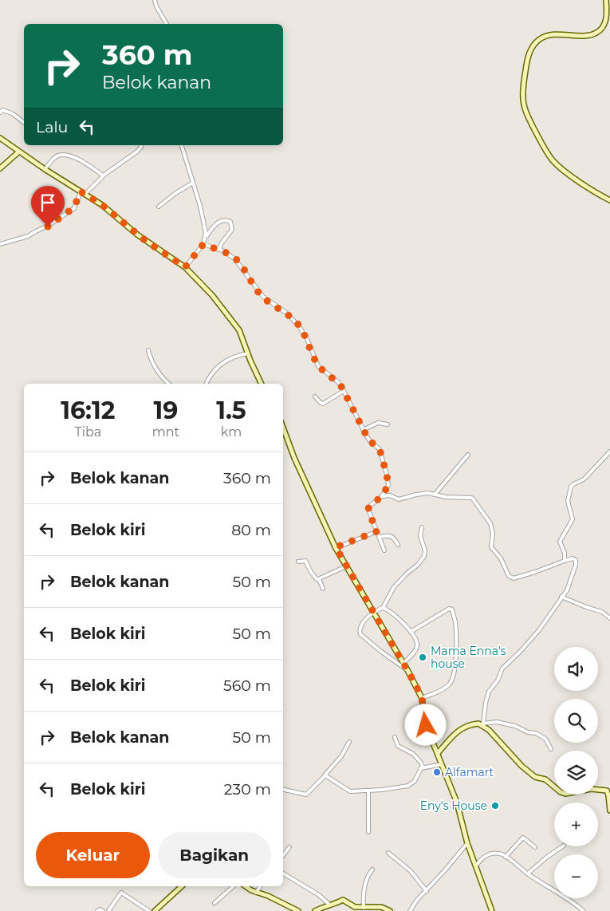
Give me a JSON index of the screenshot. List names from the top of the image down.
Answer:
{
  "places": ["Mama Enna's house", "Alfamart", "Eny's House"],
  "page": {
    "turn": ["360 m", "Belok kanan"],
    "then": "Lalu",
    "eta": [
      "16:12",
      "Tiba",
      "19",
      "mnt",
      "1.5",
      "km"
    ],
    "list": [
      {
        "name": "Belok kanan",
        "value": "360 m"
      },
      {
        "name": "Belok kiri",
        "value": "80 m"
      },
      {
        "name": "Belok kanan",
        "value": "50 m"
      },
      {
        "name": "Belok kiri",
        "value": "50 m"
      },
      {
        "name": "Belok kiri",
        "value": "560 m"
      },
      {
        "name": "Belok kanan",
        "value": "50 m"
      },
      {
        "name": "Belok kiri",
        "value": "230 m"
      }
    ],
    "map_buttons": ["+", "−"],
    "buttons": ["Keluar", "Bagikan"]
  }
}
